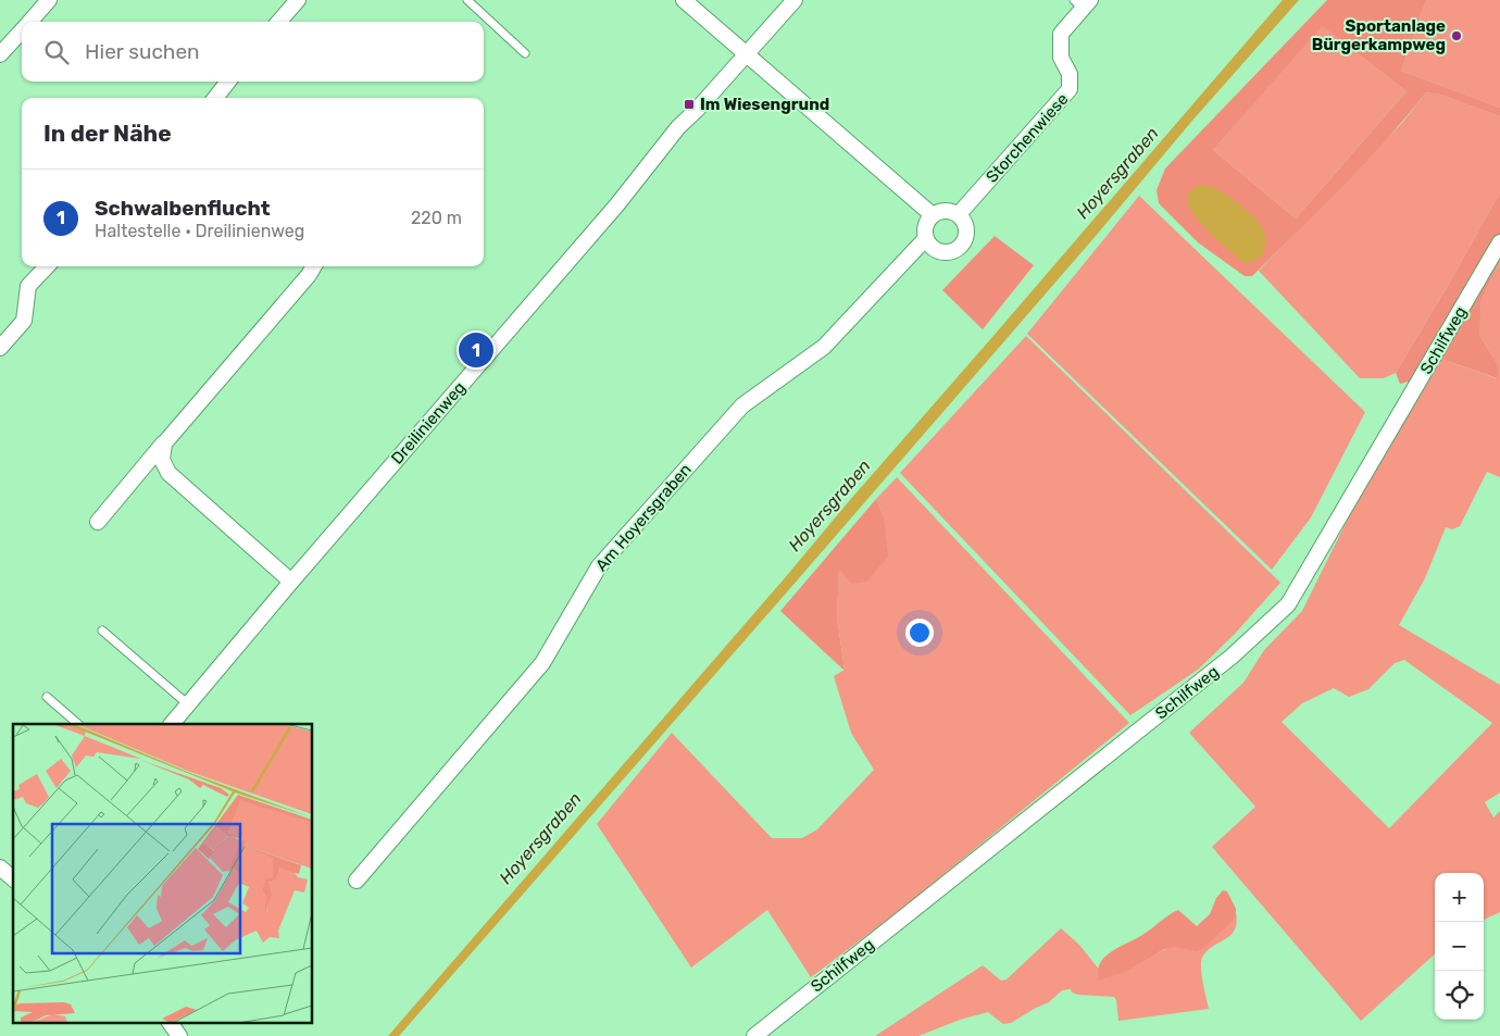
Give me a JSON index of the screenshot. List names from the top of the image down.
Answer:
{
  "streets": {
    "street": [
      "Storchenwiese",
      "Schilfweg",
      "Dreilinienweg",
      "Am Hoyersgraben"
    ]
  },
  "crossings": [
    ["Storchenwiese", "Am Hoyersgraben"]
  ],
  "water": ["Hoyersgraben"],
  "places": {
    "other": ["Sportanlage Bürgerkampweg"],
    "transit": ["Im Wiesengrund"]
  },
  "page": {
    "search": "Hier suchen",
    "heading": "In der Nähe",
    "list": [
      {
        "mark": "1",
        "name": "Schwalbenflucht",
        "note": "Haltestelle · Dreilinienweg",
        "value": "220 m"
      }
    ],
    "pins": "1",
    "map_buttons": ["+", "−"]
  }
}
